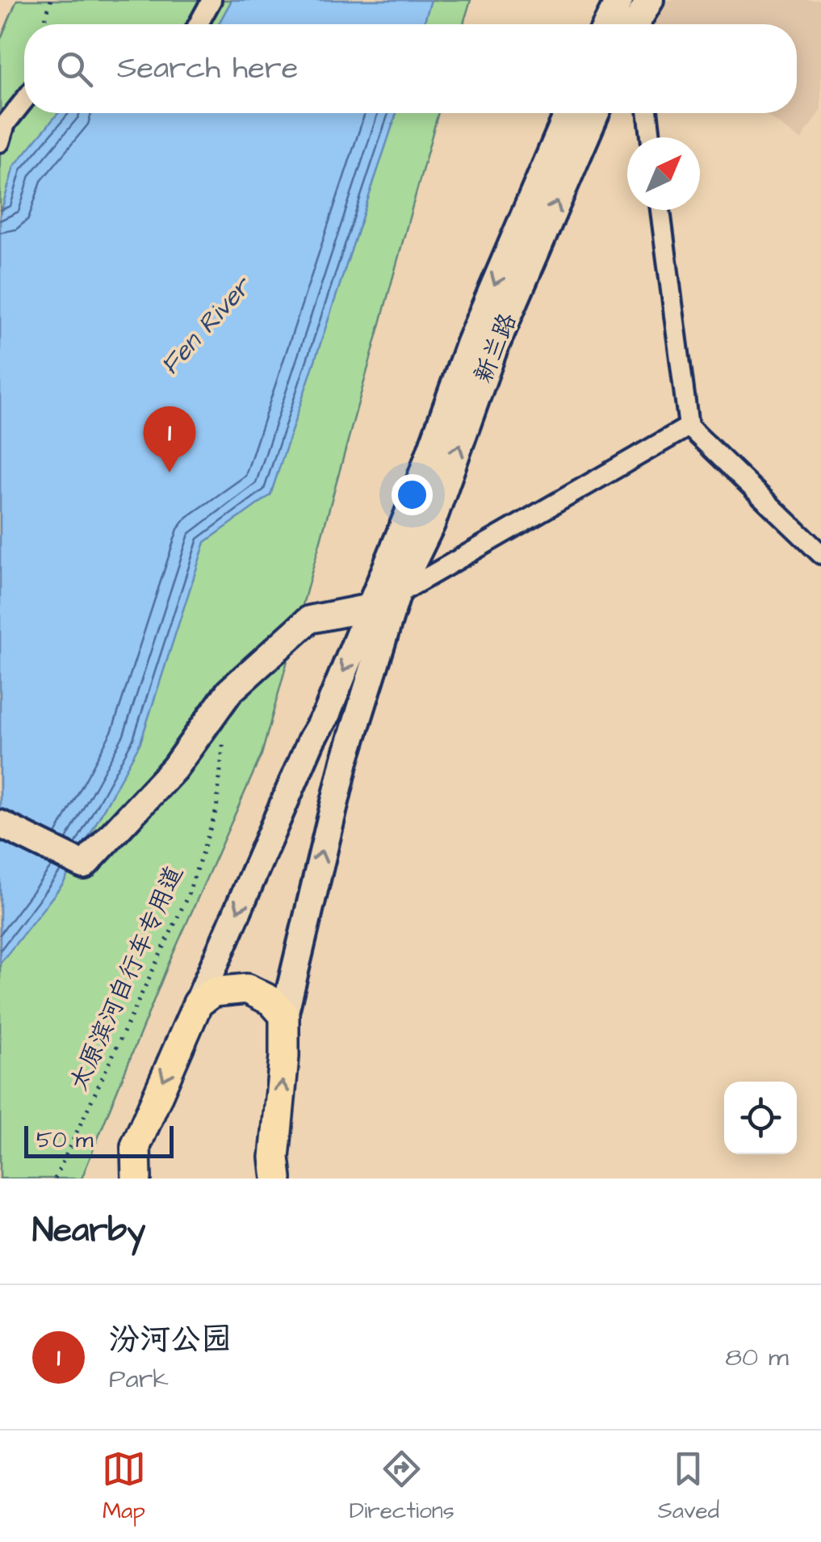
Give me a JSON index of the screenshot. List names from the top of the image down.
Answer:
{
  "streets": {
    "street": ["新兰路"],
    "path": ["太原滨河自行车专用道"]
  },
  "water": ["Fen River"],
  "scale_bar": "50 m",
  "north": "top right",
  "page": {
    "search": "Search here",
    "pins": "1",
    "scale": "50 m",
    "heading": "Nearby",
    "list": [
      {
        "mark": "1",
        "name": "汾河公园",
        "note": "Park",
        "value": "80 m"
      }
    ],
    "nav": ["Map", "Directions", "Saved"]
  }
}
